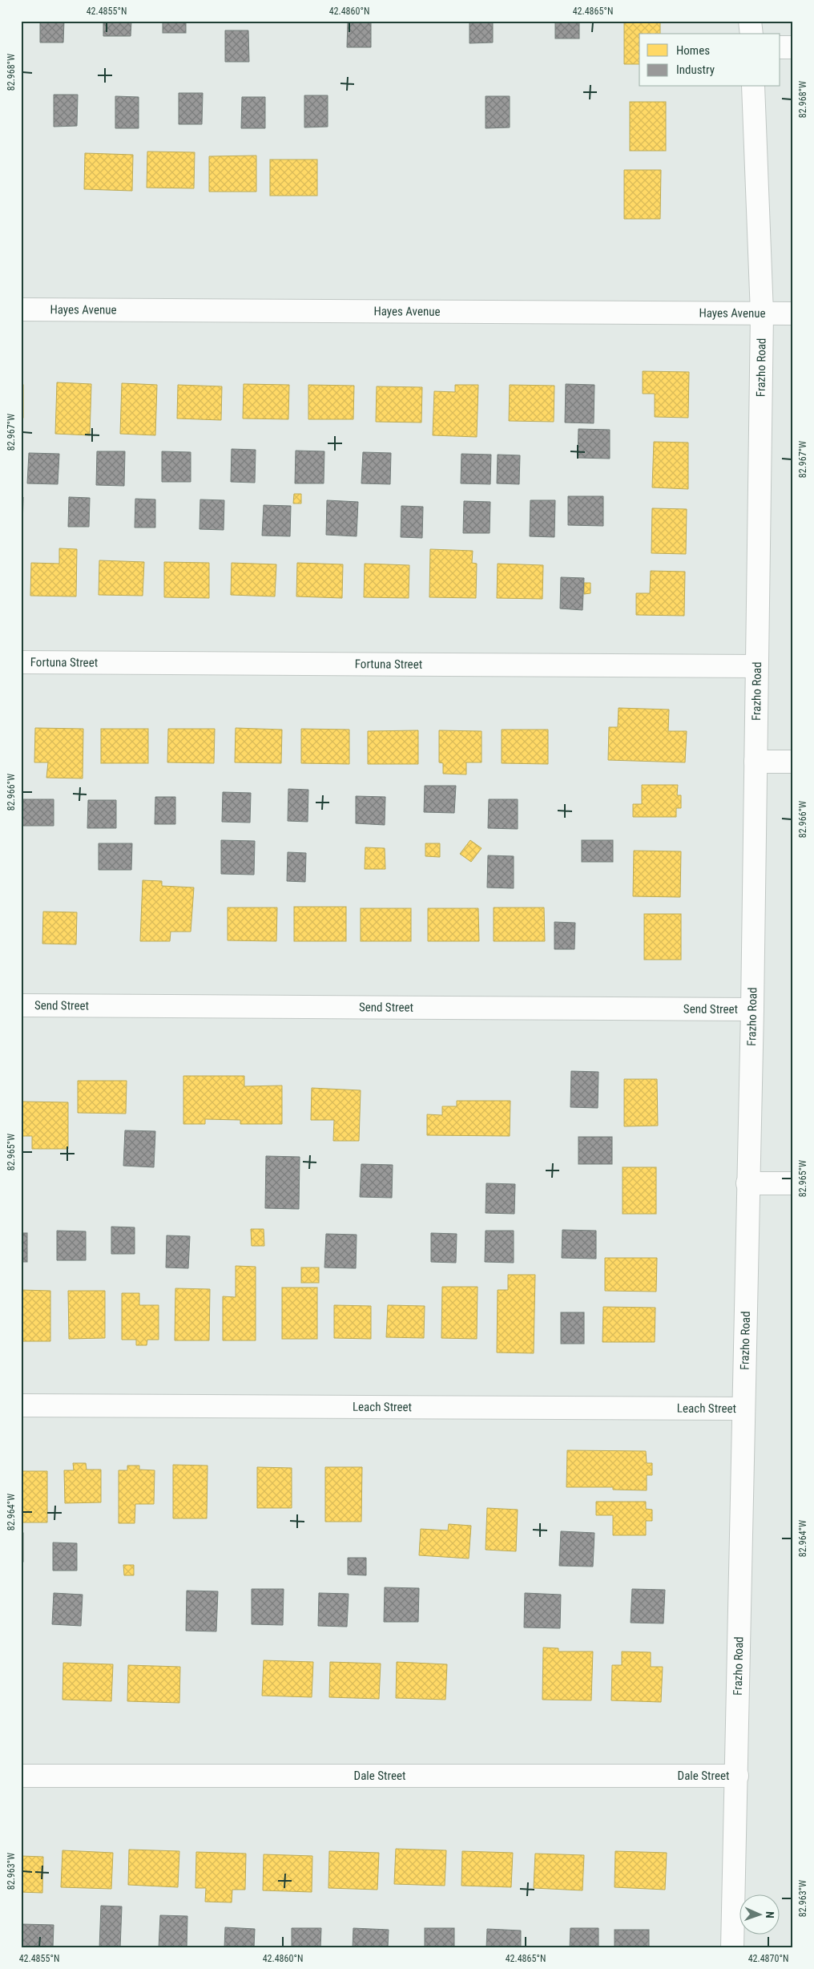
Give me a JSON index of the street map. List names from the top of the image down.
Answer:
{
  "streets": {
    "street": [
      "Hayes Avenue",
      "Frazho Road",
      "Fortuna Street",
      "Send Street",
      "Leach Street",
      "Dale Street"
    ]
  },
  "crossings": [
    ["Hayes Avenue", "Frazho Road"],
    ["Frazho Road", "Fortuna Street"],
    ["Frazho Road", "Send Street"],
    ["Frazho Road", "Leach Street"],
    ["Frazho Road", "Dale Street"]
  ],
  "legend": ["Homes", "Industry"],
  "north": "right",
  "coordinates": [
    "42.4855°N",
    "42.4860°N",
    "42.4865°N",
    "82.968°W",
    "82.967°W",
    "82.966°W",
    "82.965°W",
    "82.964°W",
    "82.963°W",
    "42.4870°N"
  ]
}
